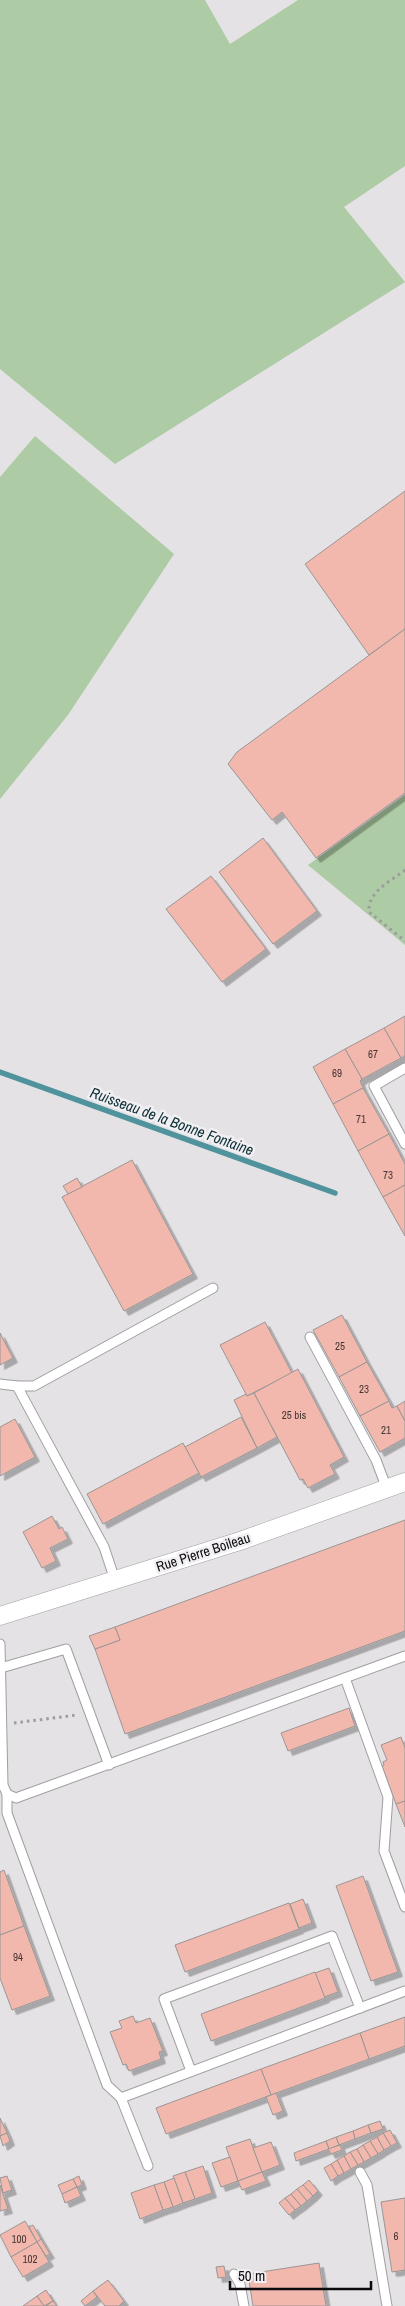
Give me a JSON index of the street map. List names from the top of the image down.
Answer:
{
  "streets": {
    "street": ["Rue Pierre Boileau"]
  },
  "water": ["Ruisseau de la Bonne Fontaine"],
  "house_numbers": [
    "67",
    "69",
    "71",
    "73",
    "25",
    "23",
    "25 bis",
    "21",
    "94",
    "6",
    "100",
    "102"
  ],
  "scale_bar": "50 m"
}
